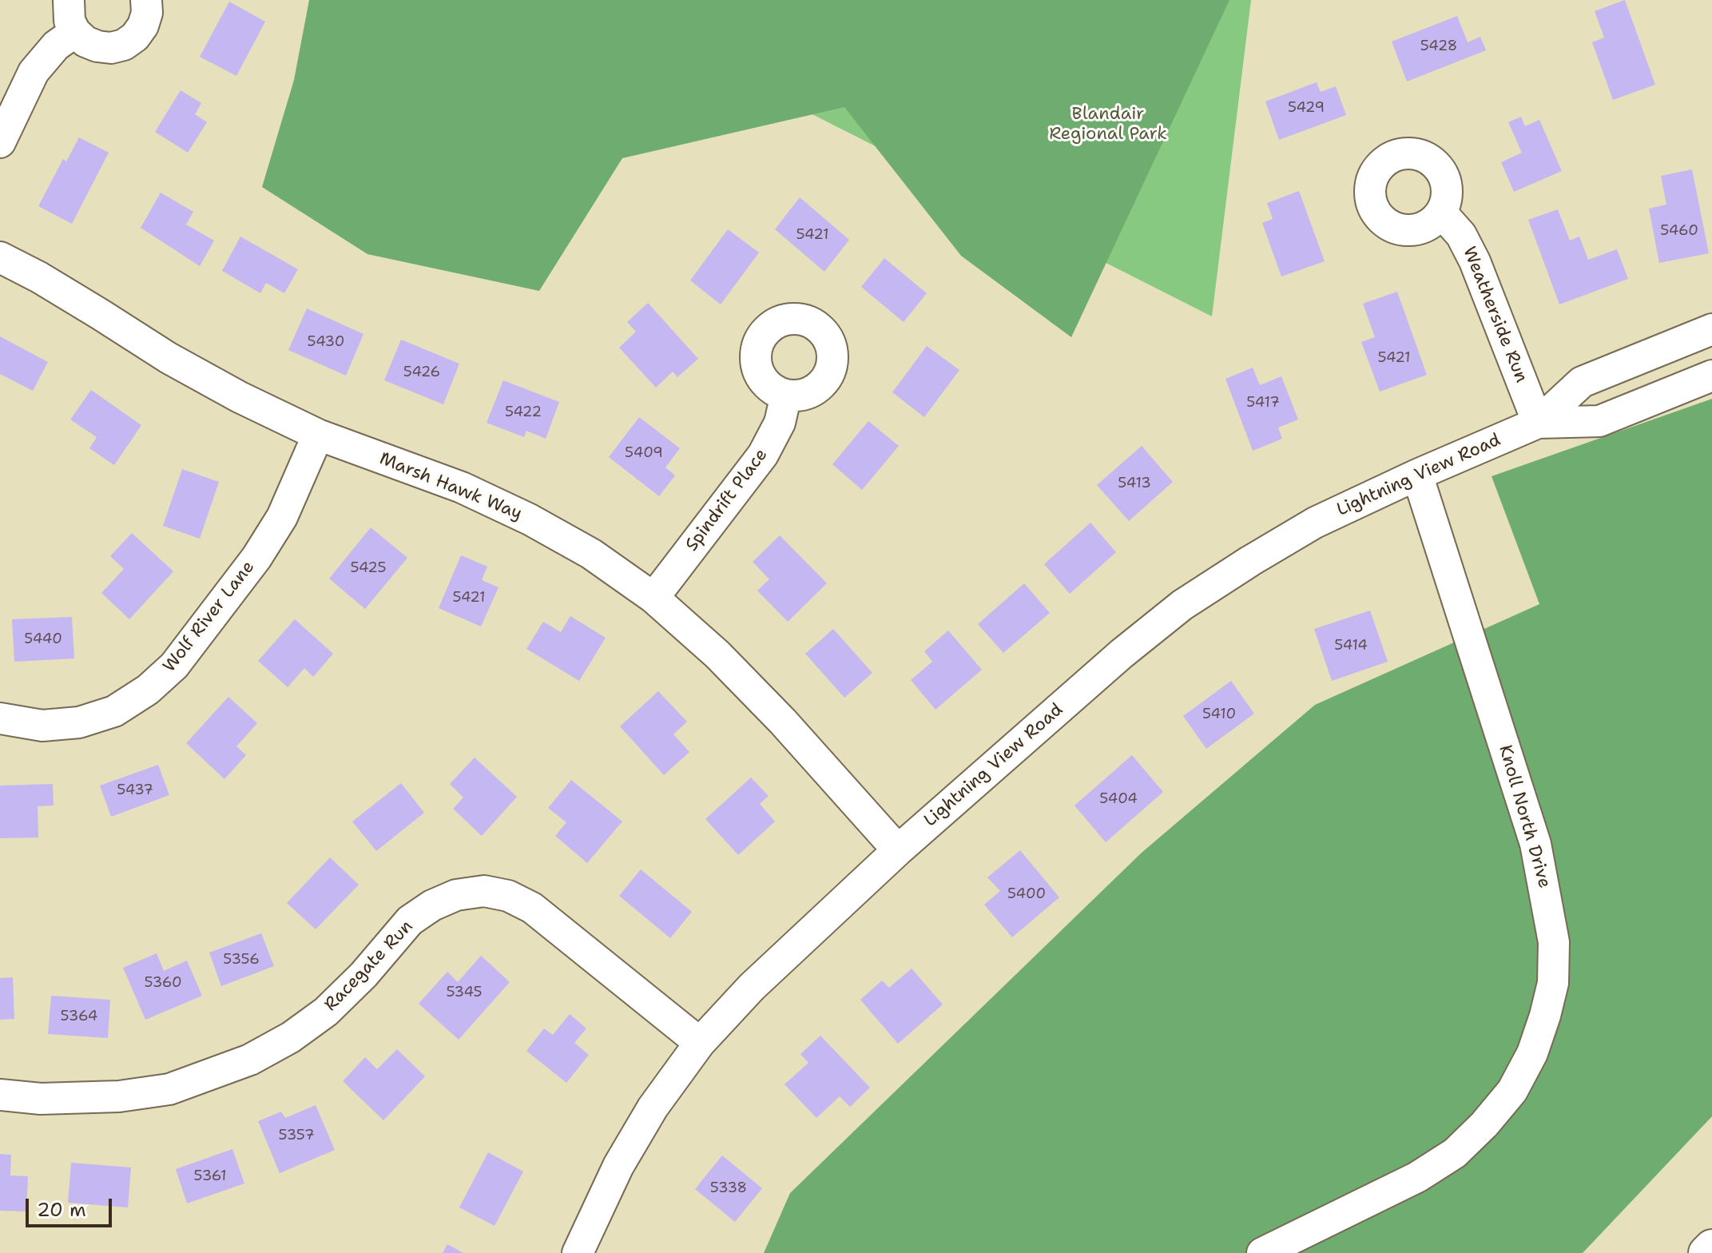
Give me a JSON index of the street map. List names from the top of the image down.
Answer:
{
  "streets": {
    "street": [
      "Weatherside Run",
      "Lightning View Road",
      "Marsh Hawk Way",
      "Spindrift Place",
      "Wolf River Lane",
      "Knoll North Drive",
      "Racegate Run"
    ]
  },
  "crossings": [
    ["Weatherside Run", "Lightning View Road"],
    ["Lightning View Road", "Marsh Hawk Way"],
    ["Lightning View Road", "Knoll North Drive"],
    ["Lightning View Road", "Racegate Run"],
    ["Marsh Hawk Way", "Spindrift Place"],
    ["Marsh Hawk Way", "Wolf River Lane"]
  ],
  "parks": ["Blandair Regional Park"],
  "house_numbers": [
    "5428",
    "5429",
    "5460",
    "5421",
    "5430",
    "5421",
    "5426",
    "5417",
    "5422",
    "5409",
    "5413",
    "5425",
    "5421",
    "5440",
    "5414",
    "5410",
    "5437",
    "5404",
    "5400",
    "5356",
    "5360",
    "5345",
    "5364",
    "5357",
    "5361",
    "5338"
  ],
  "scale_bar": "20 m"
}
